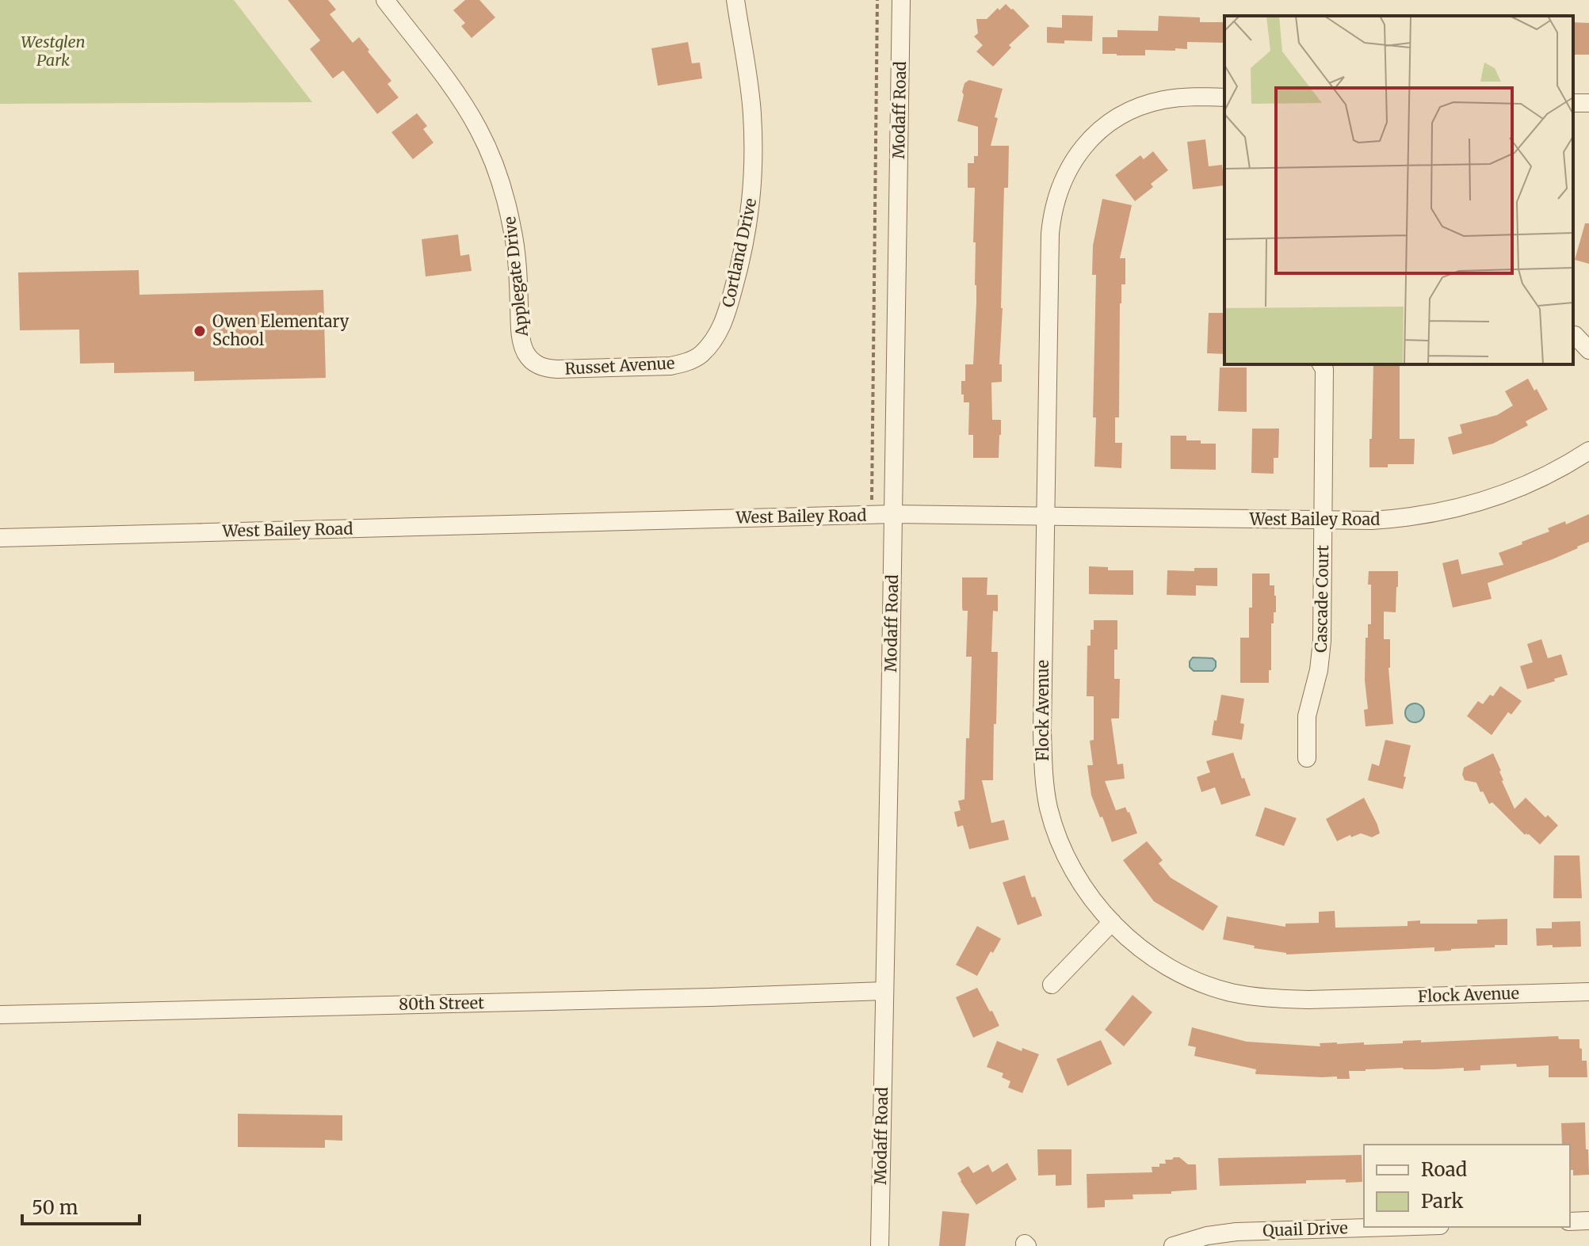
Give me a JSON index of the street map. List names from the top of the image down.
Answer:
{
  "streets": {
    "street": [
      "Modaff Road",
      "Cortland Drive",
      "Applegate Drive",
      "Russet Avenue",
      "West Bailey Road",
      "Cascade Court",
      "Flock Avenue",
      "80th Street",
      "Quail Drive"
    ]
  },
  "crossings": [
    ["Modaff Road", "West Bailey Road"],
    ["Modaff Road", "80th Street"],
    ["Cortland Drive", "Russet Avenue"],
    ["Applegate Drive", "Russet Avenue"],
    ["West Bailey Road", "Cascade Court"],
    ["West Bailey Road", "Flock Avenue"]
  ],
  "parks": ["Westglen Park"],
  "places": ["Owen Elementary School"],
  "legend": ["Road", "Park"],
  "scale_bar": "50 m"
}
